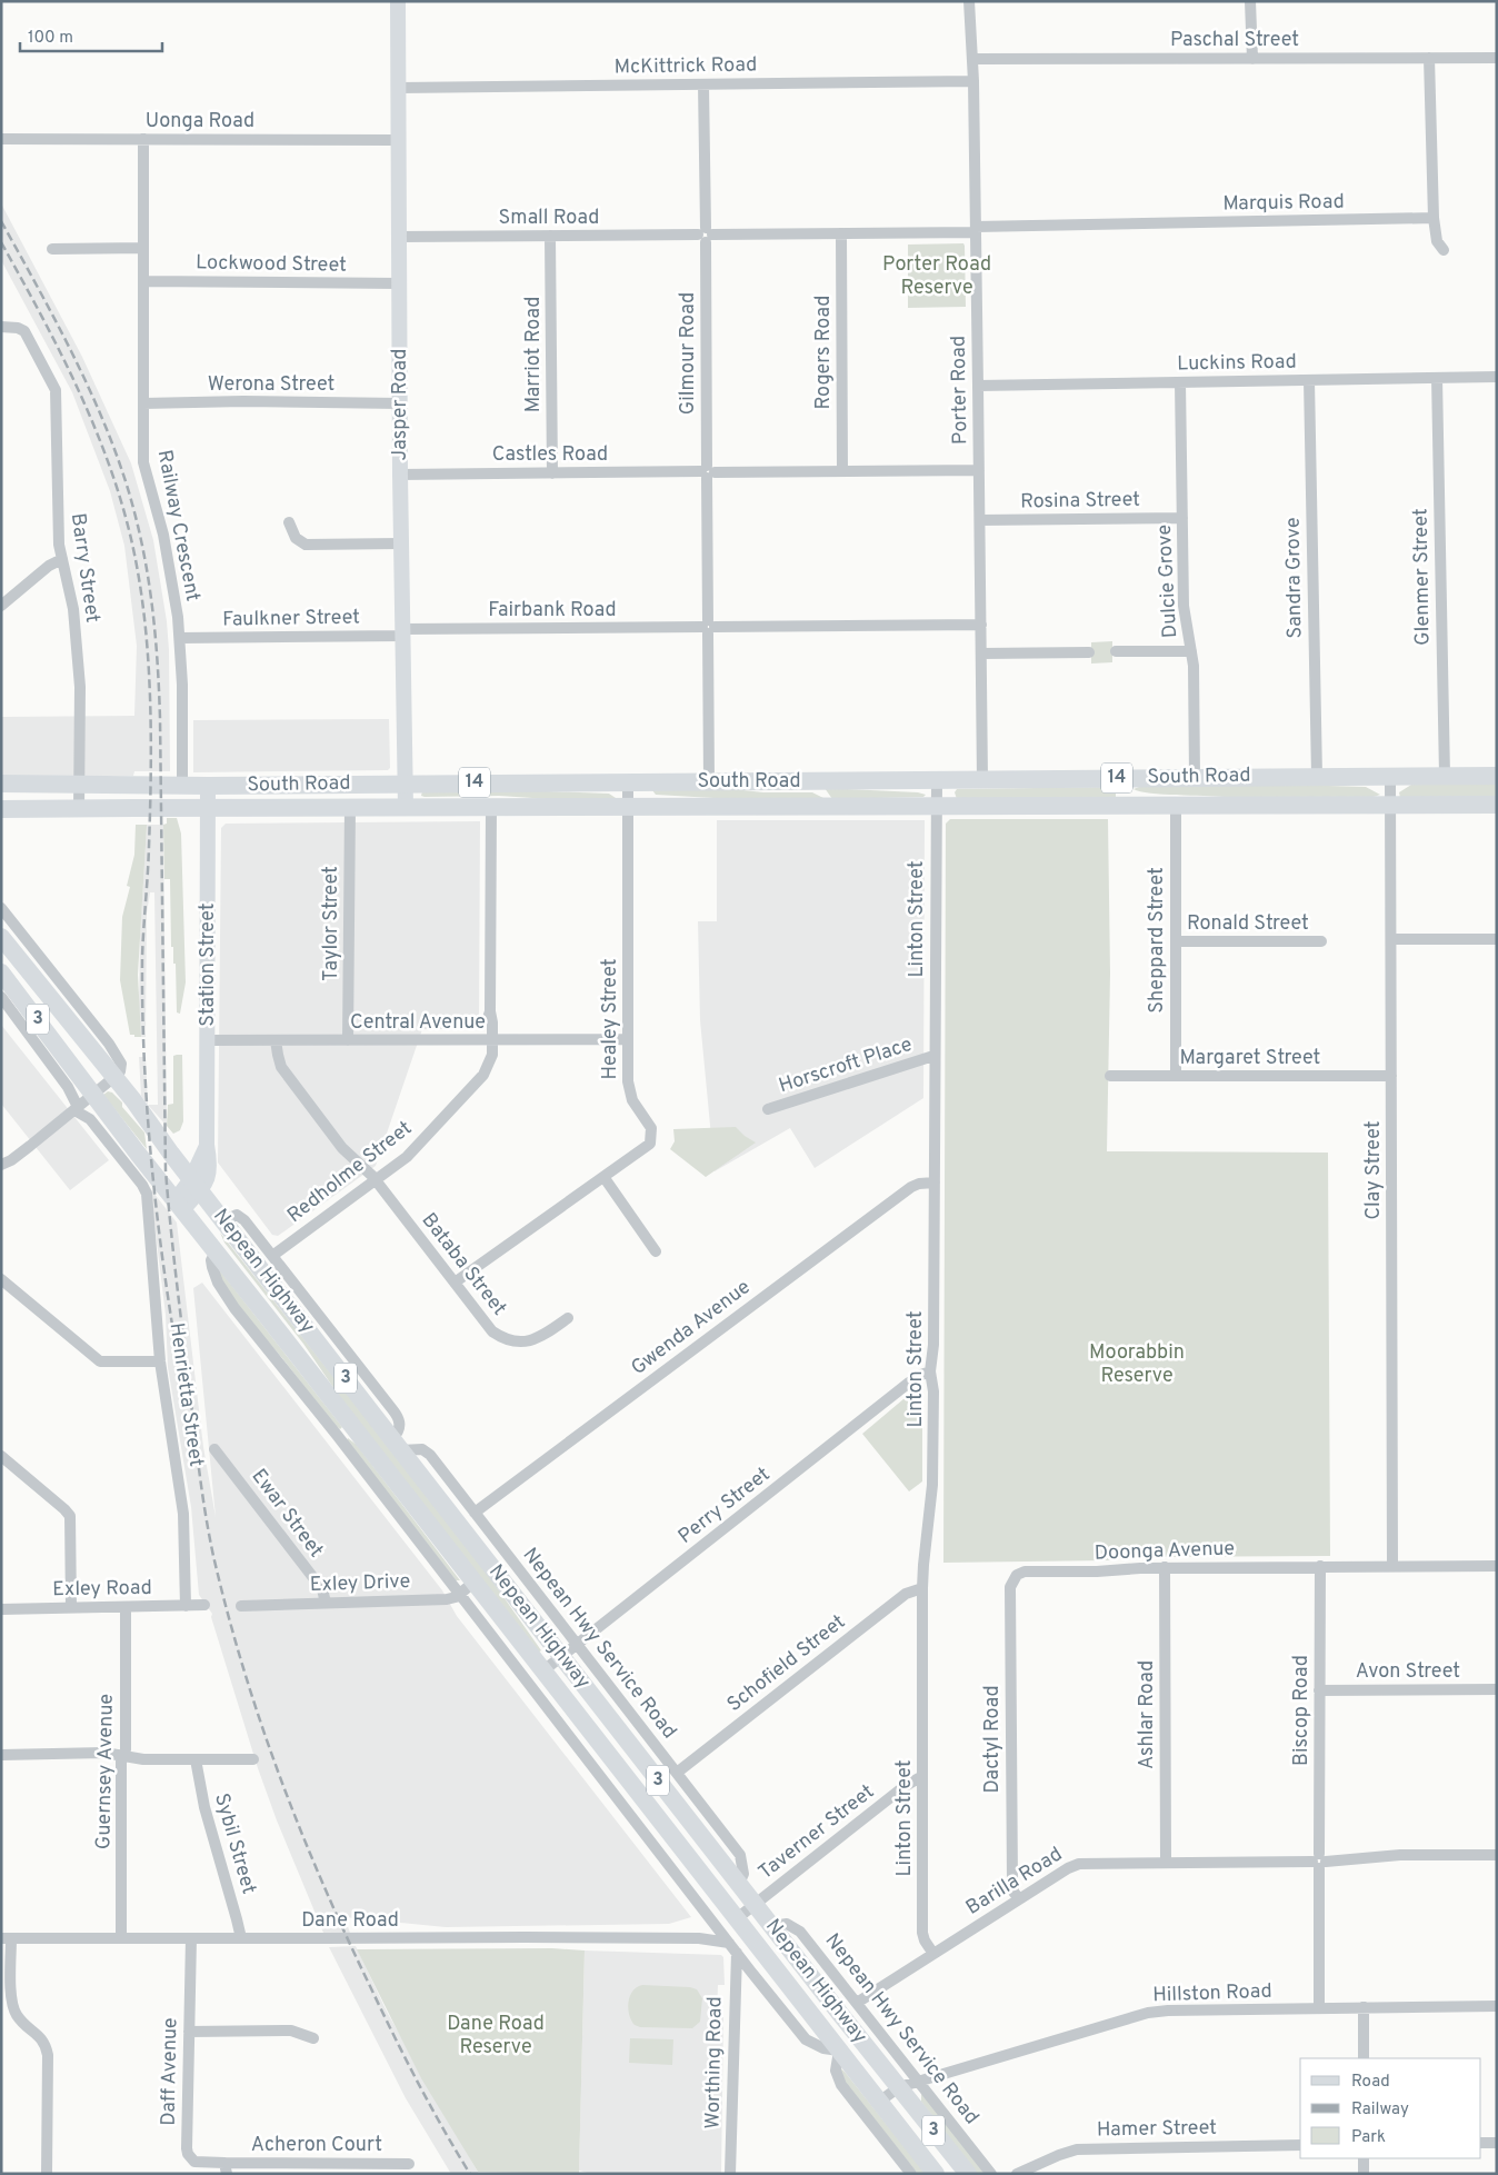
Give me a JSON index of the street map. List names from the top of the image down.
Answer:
{
  "streets": {
    "highway": [
      "South Road",
      "14",
      "3",
      "Nepean Highway"
    ],
    "main road": ["Jasper Road", "Station Street"],
    "street": [
      "Paschal Street",
      "McKittrick Road",
      "Uonga Road",
      "Marquis Road",
      "Small Road",
      "Lockwood Street",
      "Rogers Road",
      "Gilmour Road",
      "Marriot Road",
      "Luckins Road",
      "Werona Street",
      "Porter Road",
      "Castles Road",
      "Rosina Street",
      "Railway Crescent",
      "Barry Street",
      "Glenmer Street",
      "Sandra Grove",
      "Dulcie Grove",
      "Fairbank Road",
      "Faulkner Street",
      "Linton Street",
      "Taylor Street",
      "Ronald Street",
      "Sheppard Street",
      "Healey Street",
      "Central Avenue",
      "Margaret Street",
      "Horscroft Place",
      "Clay Street",
      "Redholme Street",
      "Bataba Street",
      "Gwenda Avenue",
      "Henrietta Street",
      "Perry Street",
      "Ewar Street",
      "Doonga Avenue",
      "Exley Drive",
      "Exley Road",
      "Nepean Hwy Service Road",
      "Schofield Street",
      "Avon Street",
      "Biscop Road",
      "Ashlar Road",
      "Dactyl Road",
      "Guernsey Avenue",
      "Taverner Street",
      "Sybil Street",
      "Barilla Road",
      "Dane Road",
      "Hillston Road",
      "Worthing Road",
      "Daff Avenue",
      "Hamer Street",
      "Acheron Court"
    ]
  },
  "crossings": [
    ["Paschal Street", "Porter Road"],
    ["McKittrick Road", "Gilmour Road"],
    ["McKittrick Road", "Porter Road"],
    ["McKittrick Road", "Jasper Road"],
    ["Uonga Road", "Jasper Road"],
    ["Uonga Road", "Railway Crescent"],
    ["Marquis Road", "Small Road"],
    ["Marquis Road", "Porter Road"],
    ["Small Road", "Rogers Road"],
    ["Small Road", "Gilmour Road"],
    ["Small Road", "Marriot Road"],
    ["Small Road", "Porter Road"],
    ["Small Road", "Jasper Road"],
    ["Lockwood Street", "Jasper Road"],
    ["Lockwood Street", "Railway Crescent"],
    ["Rogers Road", "Castles Road"],
    ["Gilmour Road", "Castles Road"],
    ["Gilmour Road", "Fairbank Road"],
    ["Gilmour Road", "South Road"],
    ["Marriot Road", "Castles Road"],
    ["Luckins Road", "Porter Road"],
    ["Luckins Road", "Glenmer Street"],
    ["Luckins Road", "Sandra Grove"],
    ["Luckins Road", "Dulcie Grove"],
    ["Werona Street", "Jasper Road"],
    ["Werona Street", "Railway Crescent"],
    ["Porter Road", "Castles Road"],
    ["Porter Road", "Rosina Street"],
    ["Porter Road", "Fairbank Road"],
    ["Porter Road", "South Road"],
    ["Jasper Road", "Castles Road"],
    ["Jasper Road", "Fairbank Road"],
    ["Jasper Road", "Faulkner Street"],
    ["Jasper Road", "South Road"],
    ["Rosina Street", "Dulcie Grove"],
    ["Railway Crescent", "Faulkner Street"],
    ["Railway Crescent", "South Road"],
    ["Barry Street", "South Road"],
    ["Glenmer Street", "South Road"],
    ["Sandra Grove", "South Road"],
    ["Dulcie Grove", "South Road"],
    ["Fairbank Road", "Faulkner Street"],
    ["South Road", "Linton Street"],
    ["South Road", "Taylor Street"],
    ["South Road", "Sheppard Street"],
    ["South Road", "Station Street"],
    ["South Road", "Healey Street"],
    ["South Road", "Clay Street"],
    ["South Road", "Redholme Street"],
    ["Linton Street", "Horscroft Place"],
    ["Linton Street", "Gwenda Avenue"],
    ["Linton Street", "Perry Street"],
    ["Linton Street", "Schofield Street"],
    ["Linton Street", "Taverner Street"],
    ["Linton Street", "Barilla Road"],
    ["Taylor Street", "Central Avenue"],
    ["Ronald Street", "Sheppard Street"],
    ["Sheppard Street", "Margaret Street"],
    ["Station Street", "Central Avenue"],
    ["Station Street", "Nepean Highway"],
    ["Healey Street", "Central Avenue"],
    ["Healey Street", "Bataba Street"],
    ["Central Avenue", "Redholme Street"],
    ["Central Avenue", "Bataba Street"],
    ["Margaret Street", "Clay Street"],
    ["Clay Street", "Doonga Avenue"],
    ["Redholme Street", "Bataba Street"],
    ["Nepean Highway", "Perry Street"],
    ["Nepean Highway", "Exley Drive"],
    ["Nepean Highway", "Nepean Hwy Service Road"],
    ["Nepean Highway", "Taverner Street"],
    ["Nepean Highway", "Hillston Road"],
    ["Gwenda Avenue", "Nepean Hwy Service Road"],
    ["Henrietta Street", "Exley Road"],
    ["Perry Street", "Nepean Hwy Service Road"],
    ["Ewar Street", "Exley Drive"],
    ["Doonga Avenue", "Biscop Road"],
    ["Doonga Avenue", "Ashlar Road"],
    ["Doonga Avenue", "Dactyl Road"],
    ["Exley Road", "Guernsey Avenue"],
    ["Nepean Hwy Service Road", "Schofield Street"],
    ["Nepean Hwy Service Road", "Barilla Road"],
    ["Nepean Hwy Service Road", "Hillston Road"],
    ["Avon Street", "Biscop Road"],
    ["Biscop Road", "Barilla Road"],
    ["Biscop Road", "Hillston Road"],
    ["Ashlar Road", "Barilla Road"],
    ["Dactyl Road", "Barilla Road"],
    ["Guernsey Avenue", "Dane Road"],
    ["Sybil Street", "Dane Road"],
    ["Dane Road", "Daff Avenue"],
    ["Daff Avenue", "Acheron Court"]
  ],
  "parks": ["Porter Road Reserve", "Moorabbin Reserve", "Dane Road Reserve"],
  "legend": ["Road", "Railway", "Park"],
  "scale_bar": "100 m"
}
